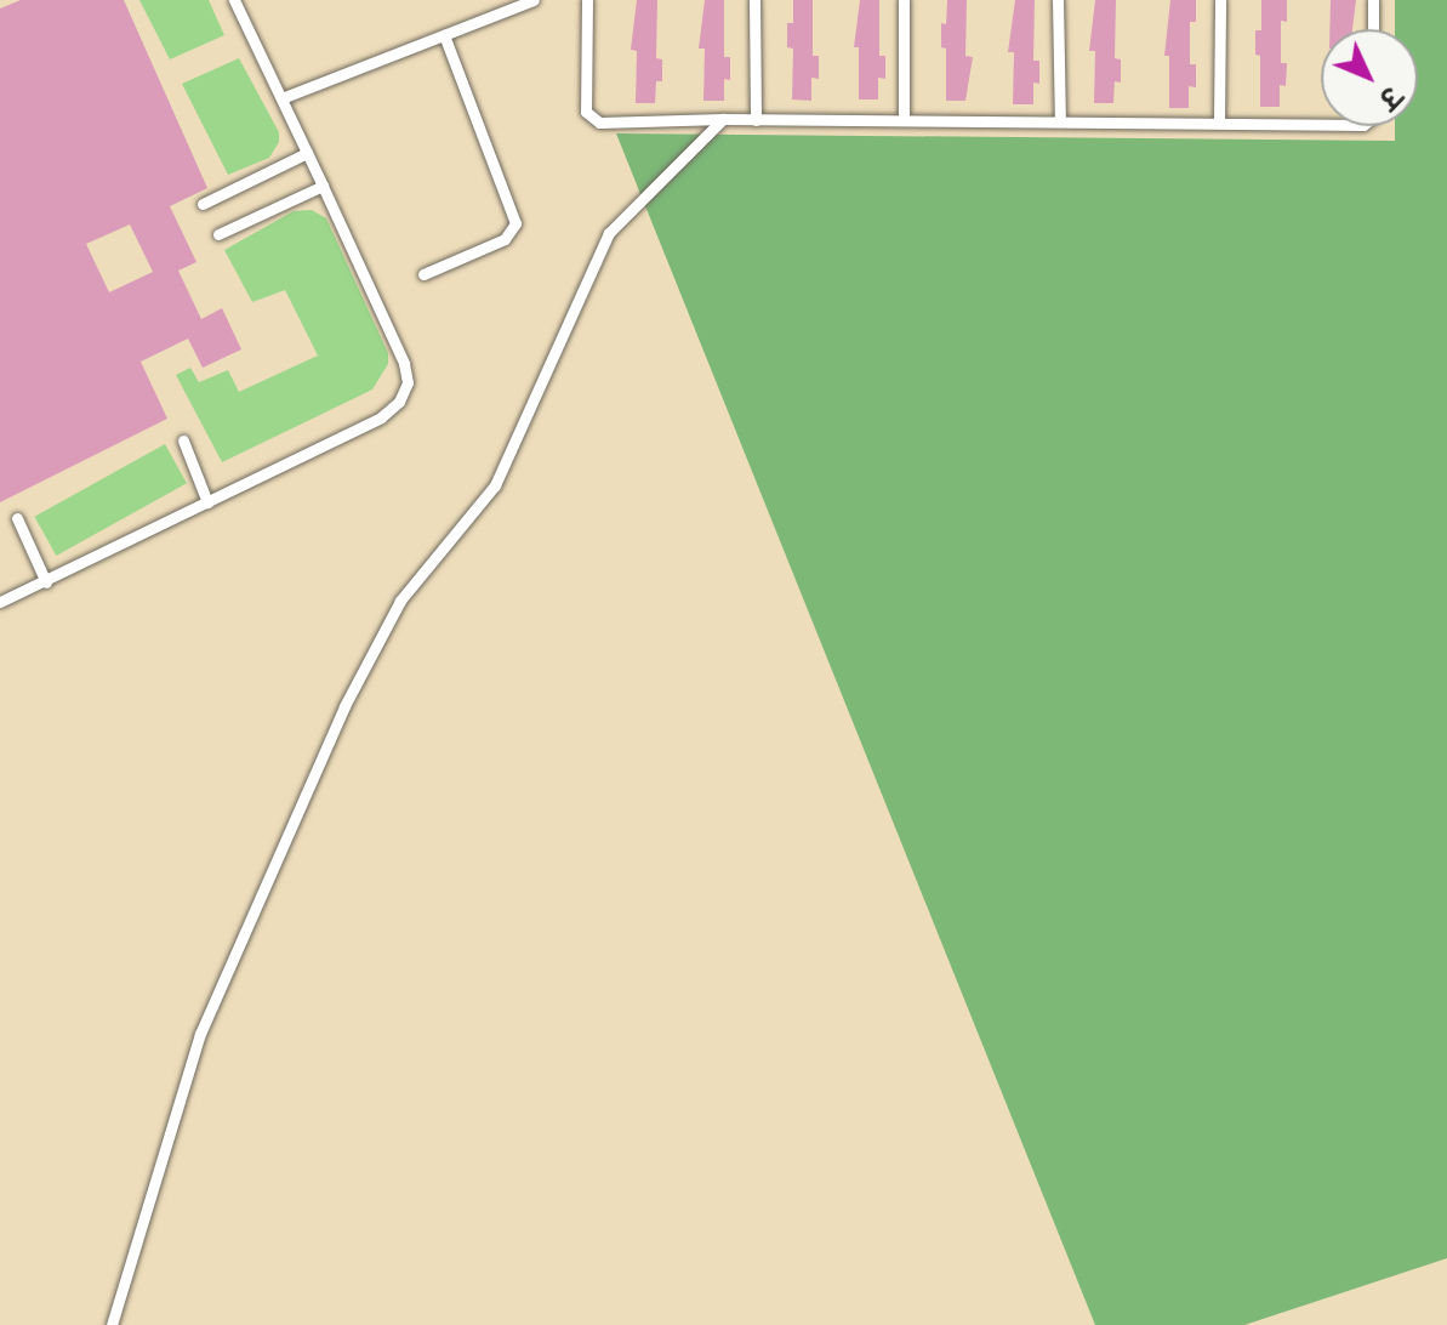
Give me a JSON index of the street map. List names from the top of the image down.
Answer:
{
  "north": "bottom right"
}
